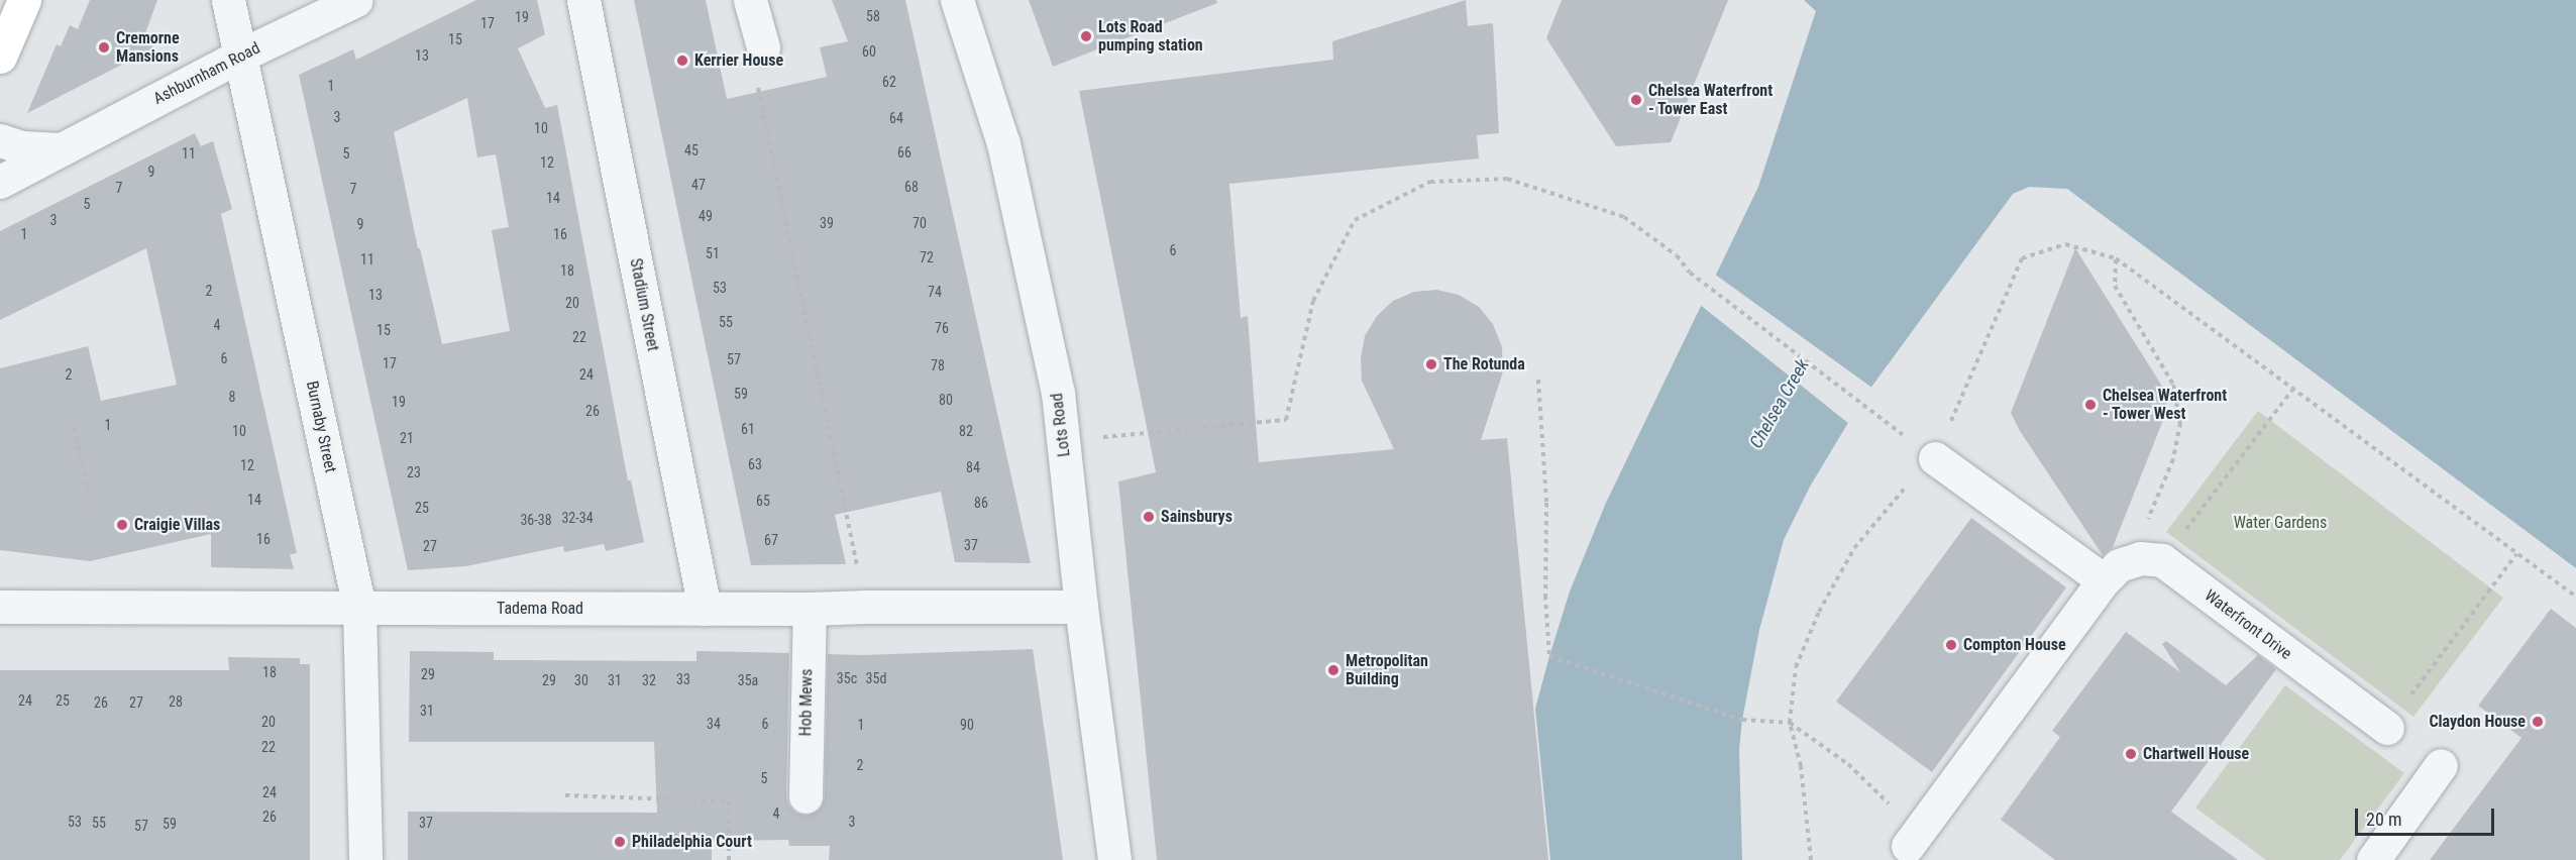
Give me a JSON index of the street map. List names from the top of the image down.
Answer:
{
  "streets": {
    "street": [
      "Ashburnham Road",
      "Stadium Street",
      "Lots Road",
      "Burnaby Street",
      "Tadema Road",
      "Waterfront Drive",
      "Hob Mews"
    ]
  },
  "crossings": [
    ["Ashburnham Road", "Burnaby Street"],
    ["Stadium Street", "Tadema Road"],
    ["Lots Road", "Tadema Road"],
    ["Burnaby Street", "Tadema Road"],
    ["Tadema Road", "Hob Mews"]
  ],
  "water": ["Chelsea Creek"],
  "parks": ["Water Gardens"],
  "places": [
    "Lots Road pumping station",
    "Cremorne Mansions",
    "Kerrier House",
    "Chelsea Waterfront - Tower East",
    "The Rotunda",
    "Chelsea Waterfront - Tower West",
    "Sainsburys",
    "Craigie Villas",
    "Compton House",
    "Metropolitan Building",
    "Claydon House",
    "Chartwell House",
    "Philadelphia Court"
  ],
  "house_numbers": [
    "58",
    "19",
    "17",
    "15",
    "60",
    "13",
    "62",
    "1",
    "3",
    "64",
    "10",
    "45",
    "66",
    "11",
    "5",
    "12",
    "9",
    "47",
    "68",
    "7",
    "7",
    "14",
    "5",
    "49",
    "3",
    "39",
    "70",
    "9",
    "1",
    "16",
    "6",
    "51",
    "72",
    "11",
    "18",
    "53",
    "2",
    "74",
    "13",
    "20",
    "55",
    "4",
    "76",
    "15",
    "22",
    "6",
    "57",
    "17",
    "78",
    "2",
    "24",
    "59",
    "8",
    "80",
    "19",
    "26",
    "1",
    "61",
    "10",
    "82",
    "21",
    "63",
    "12",
    "84",
    "23",
    "14",
    "65",
    "86",
    "25",
    "32-34",
    "36-38",
    "16",
    "67",
    "37",
    "27",
    "18",
    "29",
    "35c",
    "35d",
    "33",
    "29",
    "30",
    "31",
    "32",
    "35a",
    "24",
    "25",
    "28",
    "26",
    "27",
    "31",
    "20",
    "34",
    "6",
    "1",
    "90",
    "22",
    "2",
    "5",
    "24",
    "4",
    "26",
    "53",
    "3",
    "55",
    "37",
    "59",
    "57"
  ],
  "scale_bar": "20 m"
}
